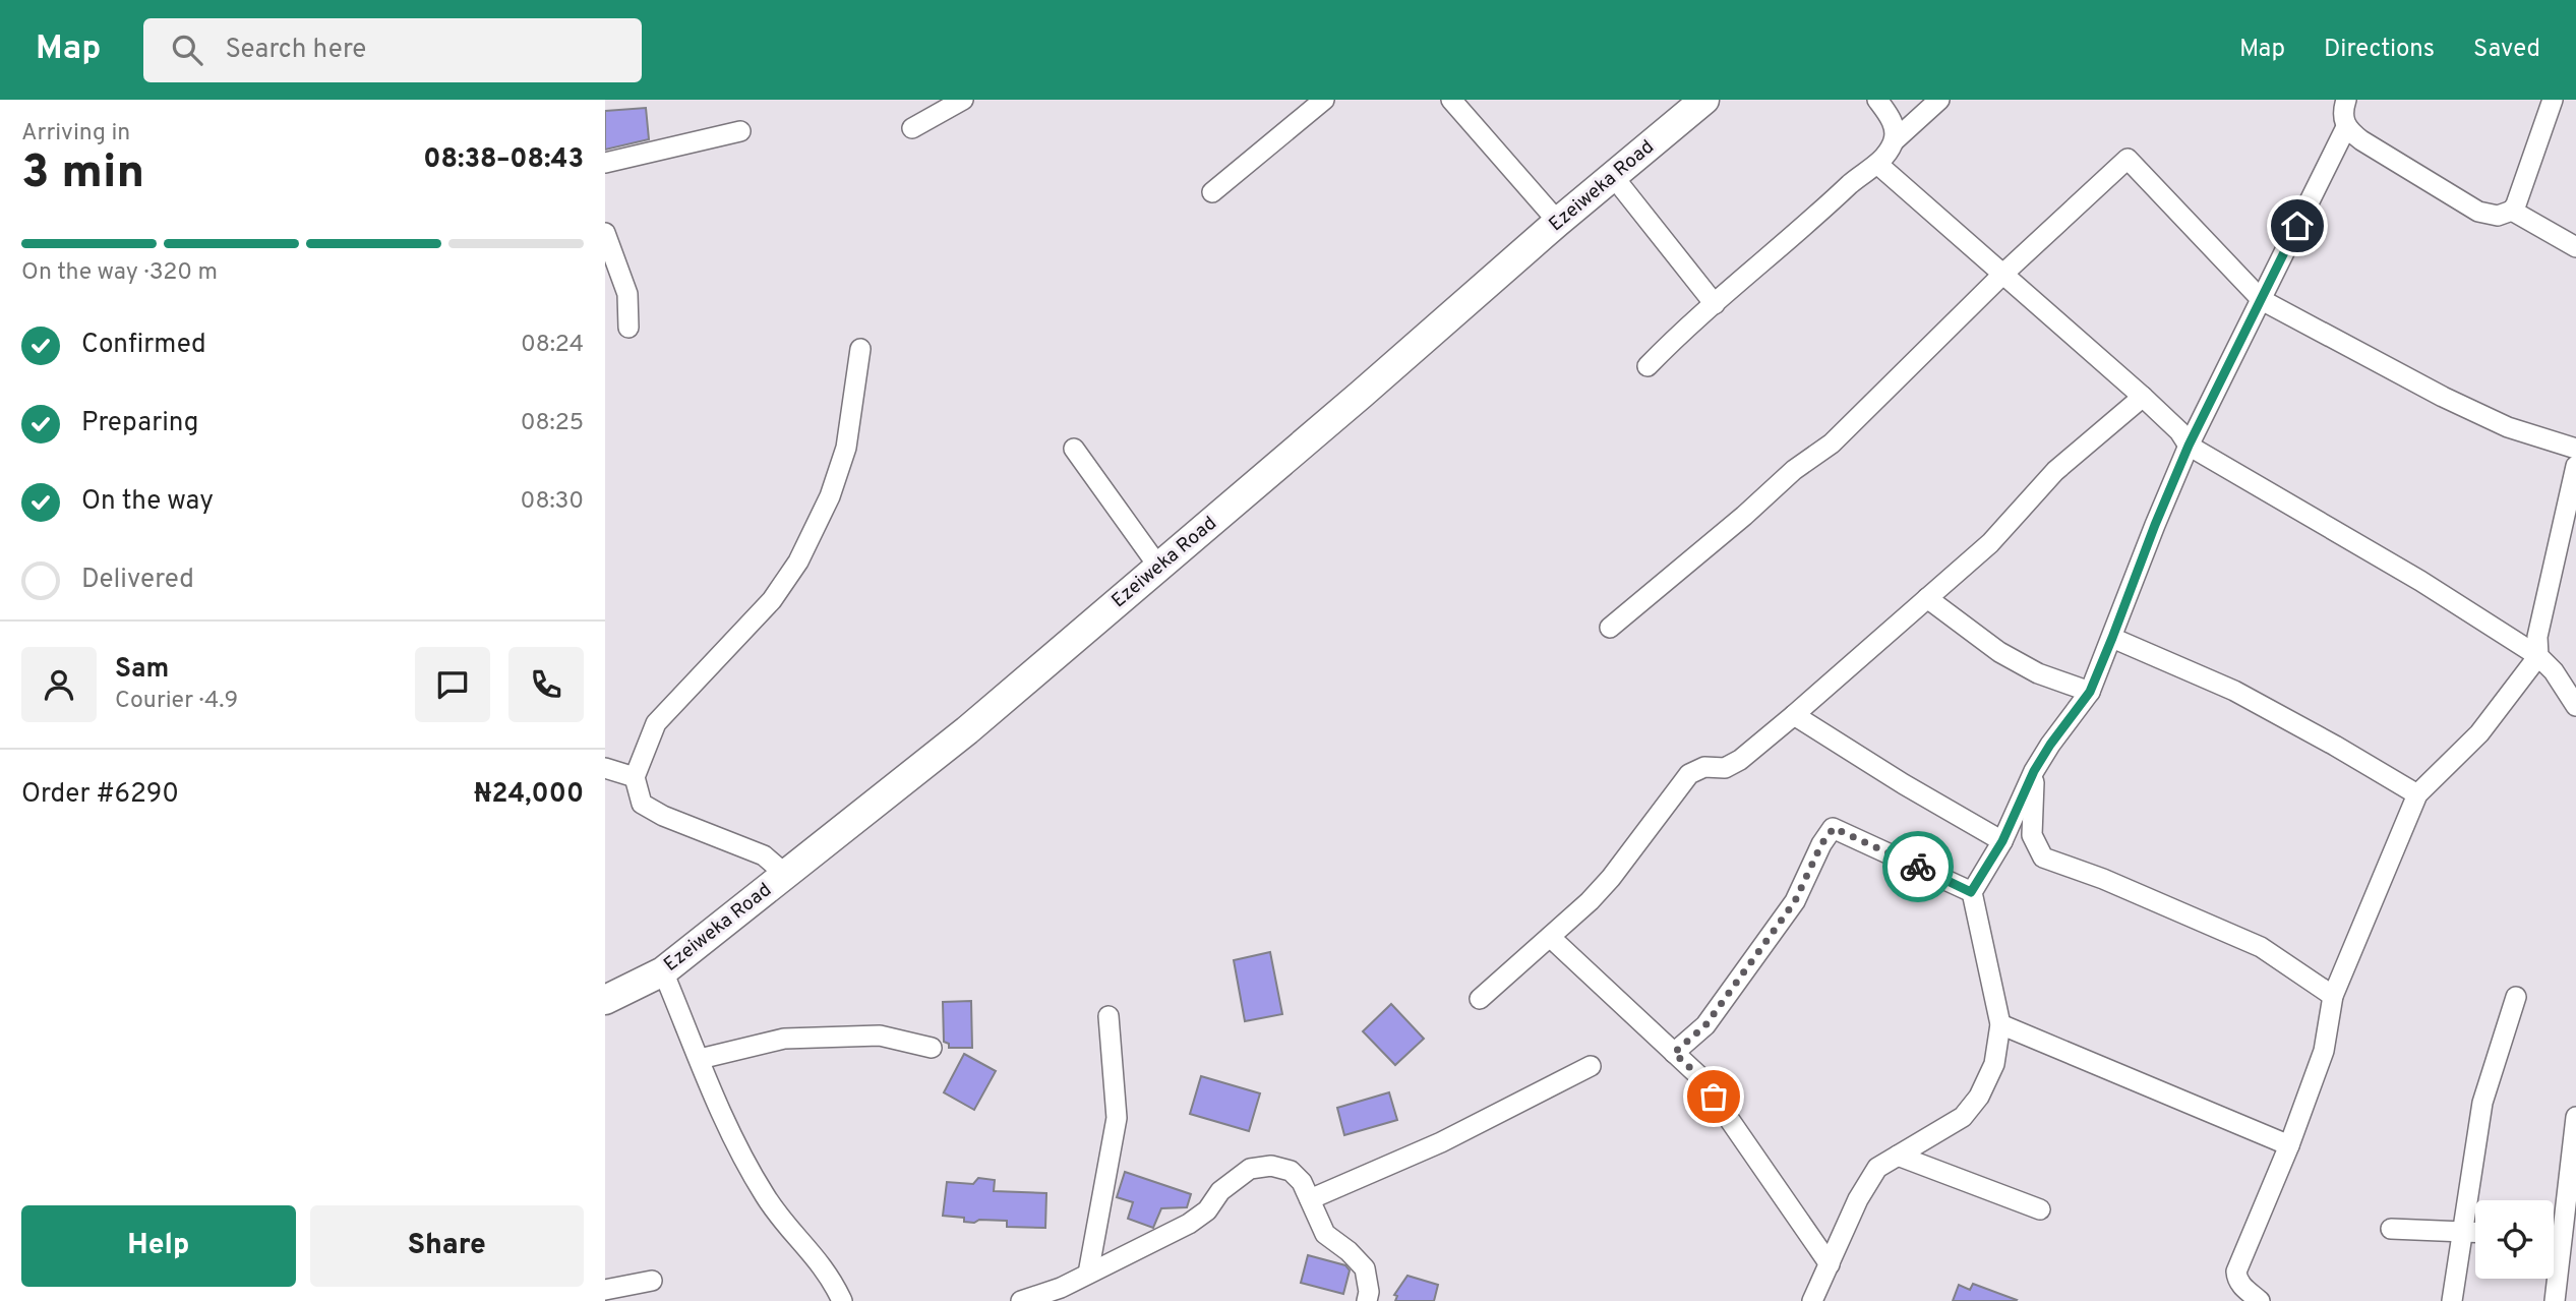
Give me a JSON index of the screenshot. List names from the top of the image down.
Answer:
{
  "streets": {
    "main road": ["Ezeiweka Road"]
  },
  "page": {
    "header": "Map",
    "search": "Search here",
    "nav": ["Map", "Directions", "Saved"],
    "heading": ["3 min", "Arriving in", "08:38–08:43"],
    "panel": [
      "Sam",
      "Courier · 4.9",
      "Order #6290",
      "₦24,000"
    ],
    "bar": "On the way · 320 m",
    "list": [
      ["Confirmed", "08:24"],
      ["Preparing", "08:25"],
      ["On the way", "08:30"],
      "Delivered"
    ],
    "buttons": ["Help", "Share"]
  }
}
